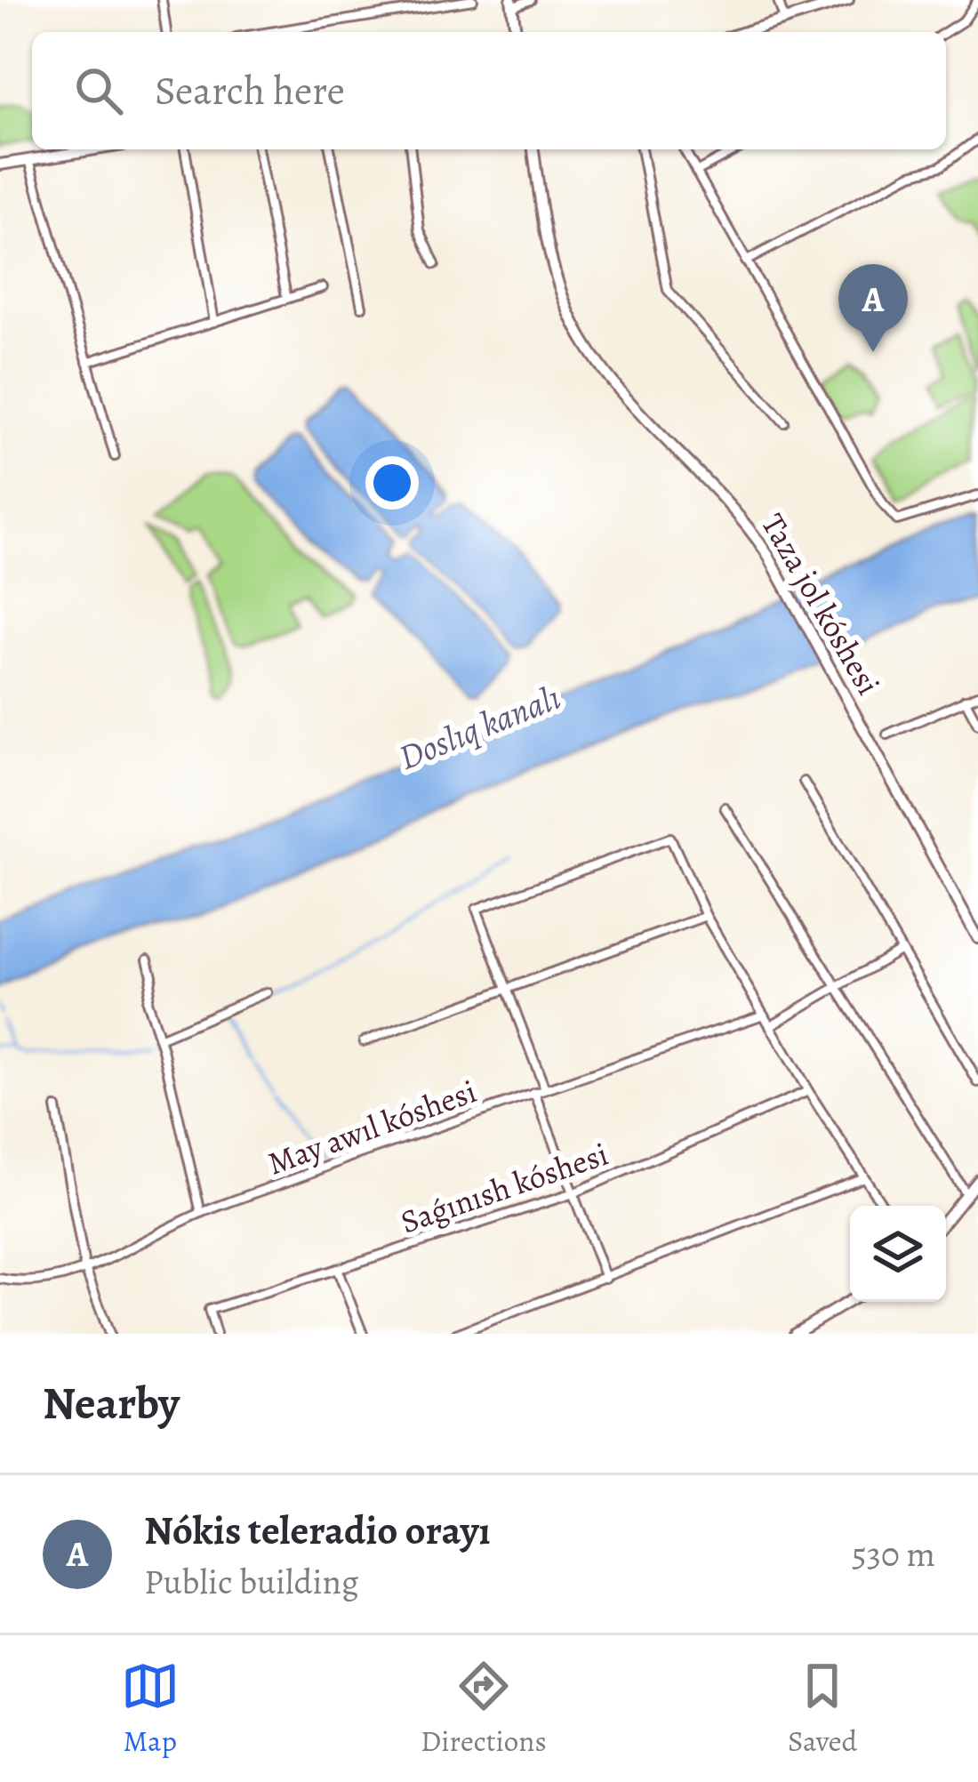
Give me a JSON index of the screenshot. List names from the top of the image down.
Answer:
{
  "streets": {
    "main road": ["Taza jol kóshesi"],
    "street": ["May awıl kóshesi", "Saǵınısh kóshesi"]
  },
  "water": ["Doslıq kanalı"],
  "page": {
    "search": "Search here",
    "pins": "A",
    "heading": "Nearby",
    "list": [
      {
        "mark": "A",
        "name": "Nókis teleradio orayı",
        "note": "Public building",
        "value": "530 m"
      }
    ],
    "nav": ["Map", "Directions", "Saved"]
  }
}
